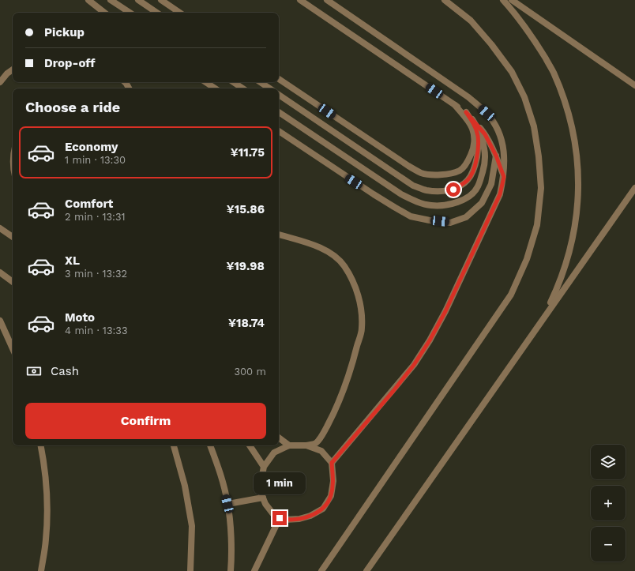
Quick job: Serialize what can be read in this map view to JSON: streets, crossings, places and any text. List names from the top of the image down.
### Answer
{
  "page": {
    "banner": ["Pickup", "Drop-off"],
    "heading": "Choose a ride",
    "list": [
      {
        "name": "Economy",
        "note": "1 min · 13:30",
        "value": "¥11.75"
      },
      {
        "name": "Comfort",
        "note": "2 min · 13:31",
        "value": "¥15.86"
      },
      {
        "name": "XL",
        "note": "3 min · 13:32",
        "value": "¥19.98"
      },
      {
        "name": "Moto",
        "note": "4 min · 13:33",
        "value": "¥18.74"
      }
    ],
    "pay": ["Cash", "300 m"],
    "buttons": "Confirm",
    "map_buttons": ["+", "−"],
    "bubble": "1 min"
  }
}
